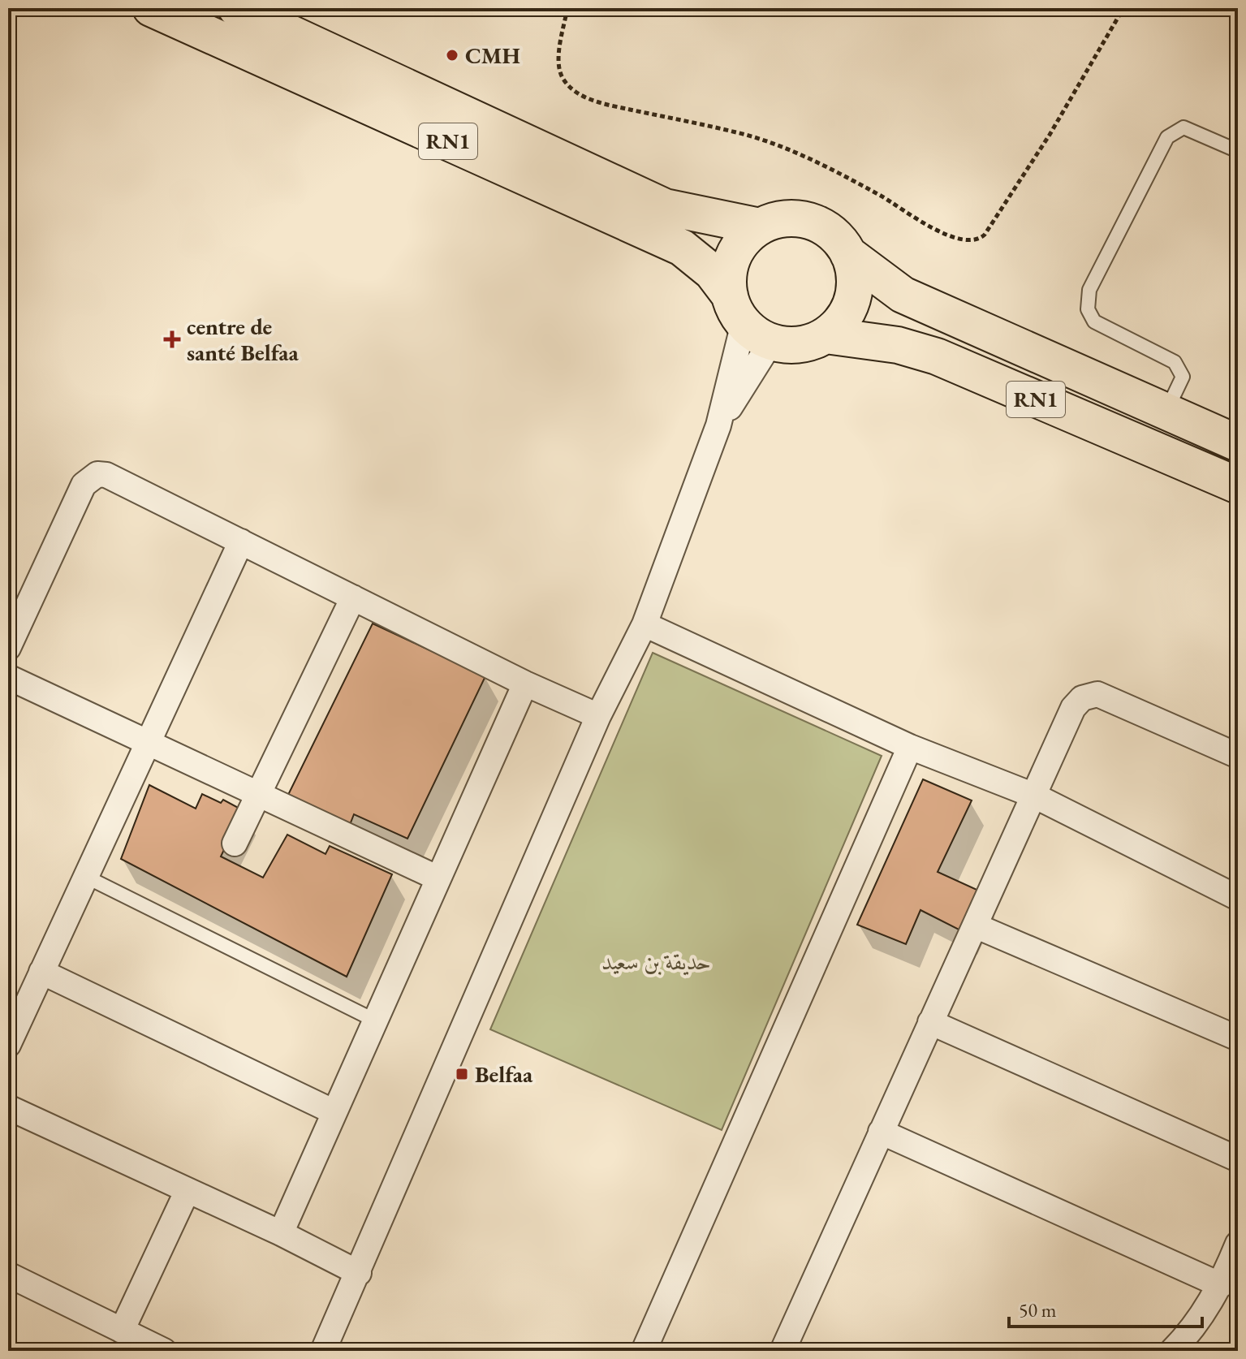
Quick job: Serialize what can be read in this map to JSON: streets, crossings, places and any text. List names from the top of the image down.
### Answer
{
  "streets": {
    "highway": ["RN1"]
  },
  "parks": ["حديقة بن سعيد"],
  "places": {
    "other": ["CMH"],
    "health": ["centre de santé Belfaa"],
    "transit": ["Belfaa"]
  },
  "scale_bar": "50 m"
}
